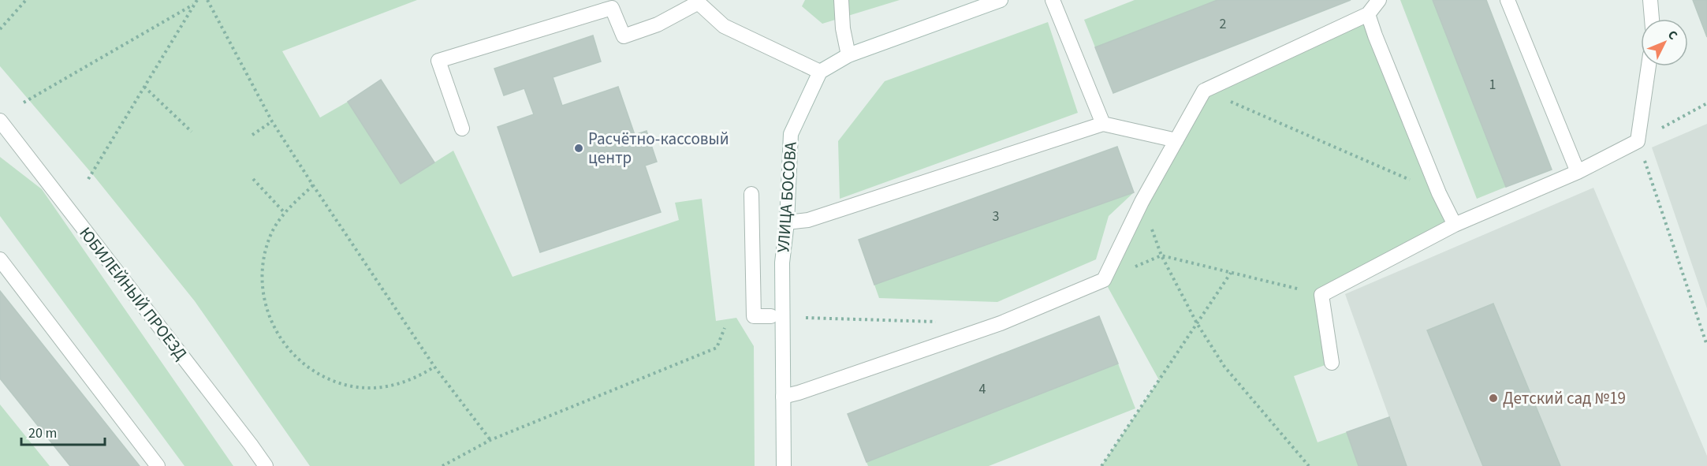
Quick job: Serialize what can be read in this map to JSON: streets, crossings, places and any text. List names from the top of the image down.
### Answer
{
  "streets": {
    "street": ["УЛИЦА БОСОВА", "ЮБИЛЕЙНЫЙ ПРОЕЗД"]
  },
  "places": ["Расчётно-кассовый центр", "Детский сад №19"],
  "house_numbers": [
    "2",
    "1",
    "3",
    "4"
  ],
  "scale_bar": "20 m",
  "north": "top right"
}
